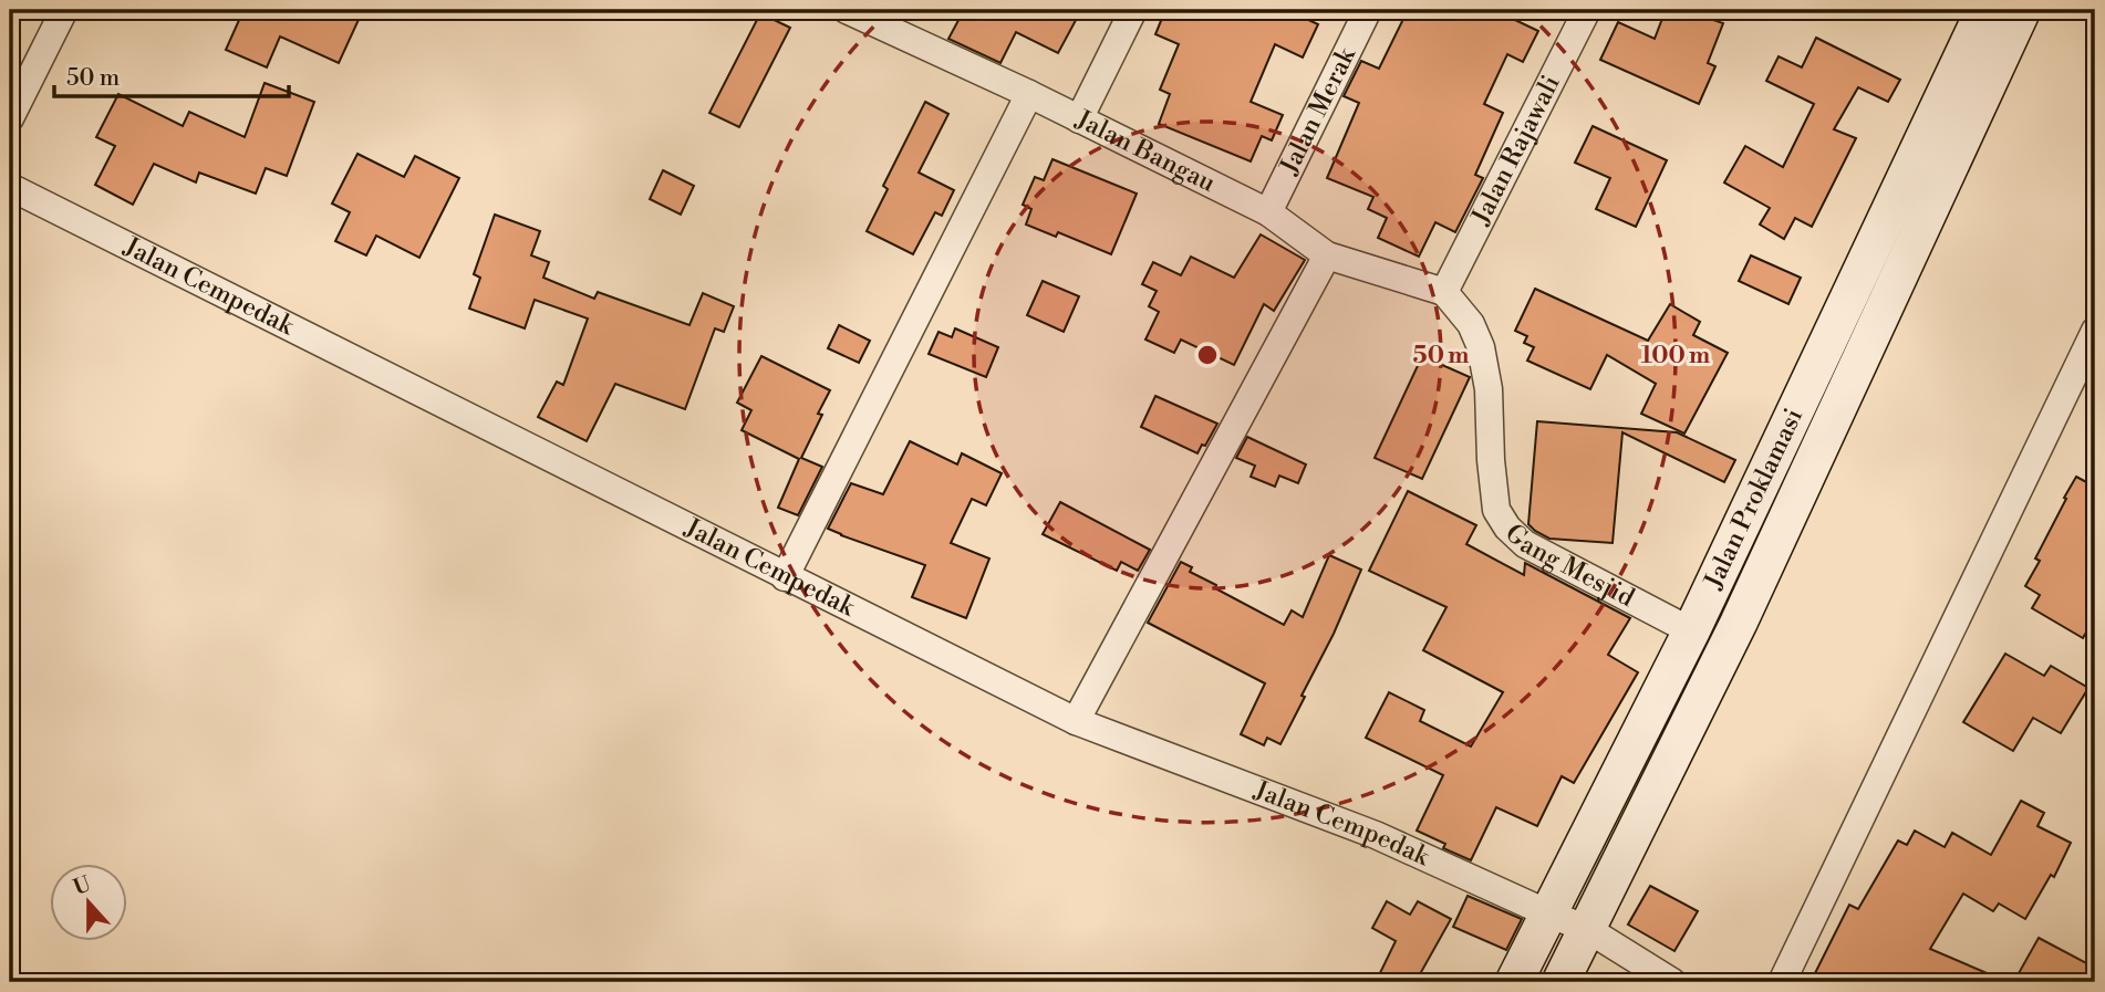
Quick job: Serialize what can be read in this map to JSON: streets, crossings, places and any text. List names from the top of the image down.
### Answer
{
  "streets": {
    "street": [
      "Jalan Merak",
      "Jalan Rajawali",
      "Jalan Bangau",
      "Jalan Cempedak",
      "Jalan Proklamasi",
      "Gang Mesjid"
    ]
  },
  "crossings": [
    ["Jalan Merak", "Jalan Bangau"],
    ["Jalan Rajawali", "Jalan Bangau"],
    ["Jalan Rajawali", "Gang Mesjid"],
    ["Jalan Bangau", "Gang Mesjid"],
    ["Jalan Cempedak", "Jalan Proklamasi"],
    ["Jalan Proklamasi", "Gang Mesjid"]
  ],
  "scale_bar": "50 m",
  "north": "top",
  "rings": ["50 m", "100 m"]
}
